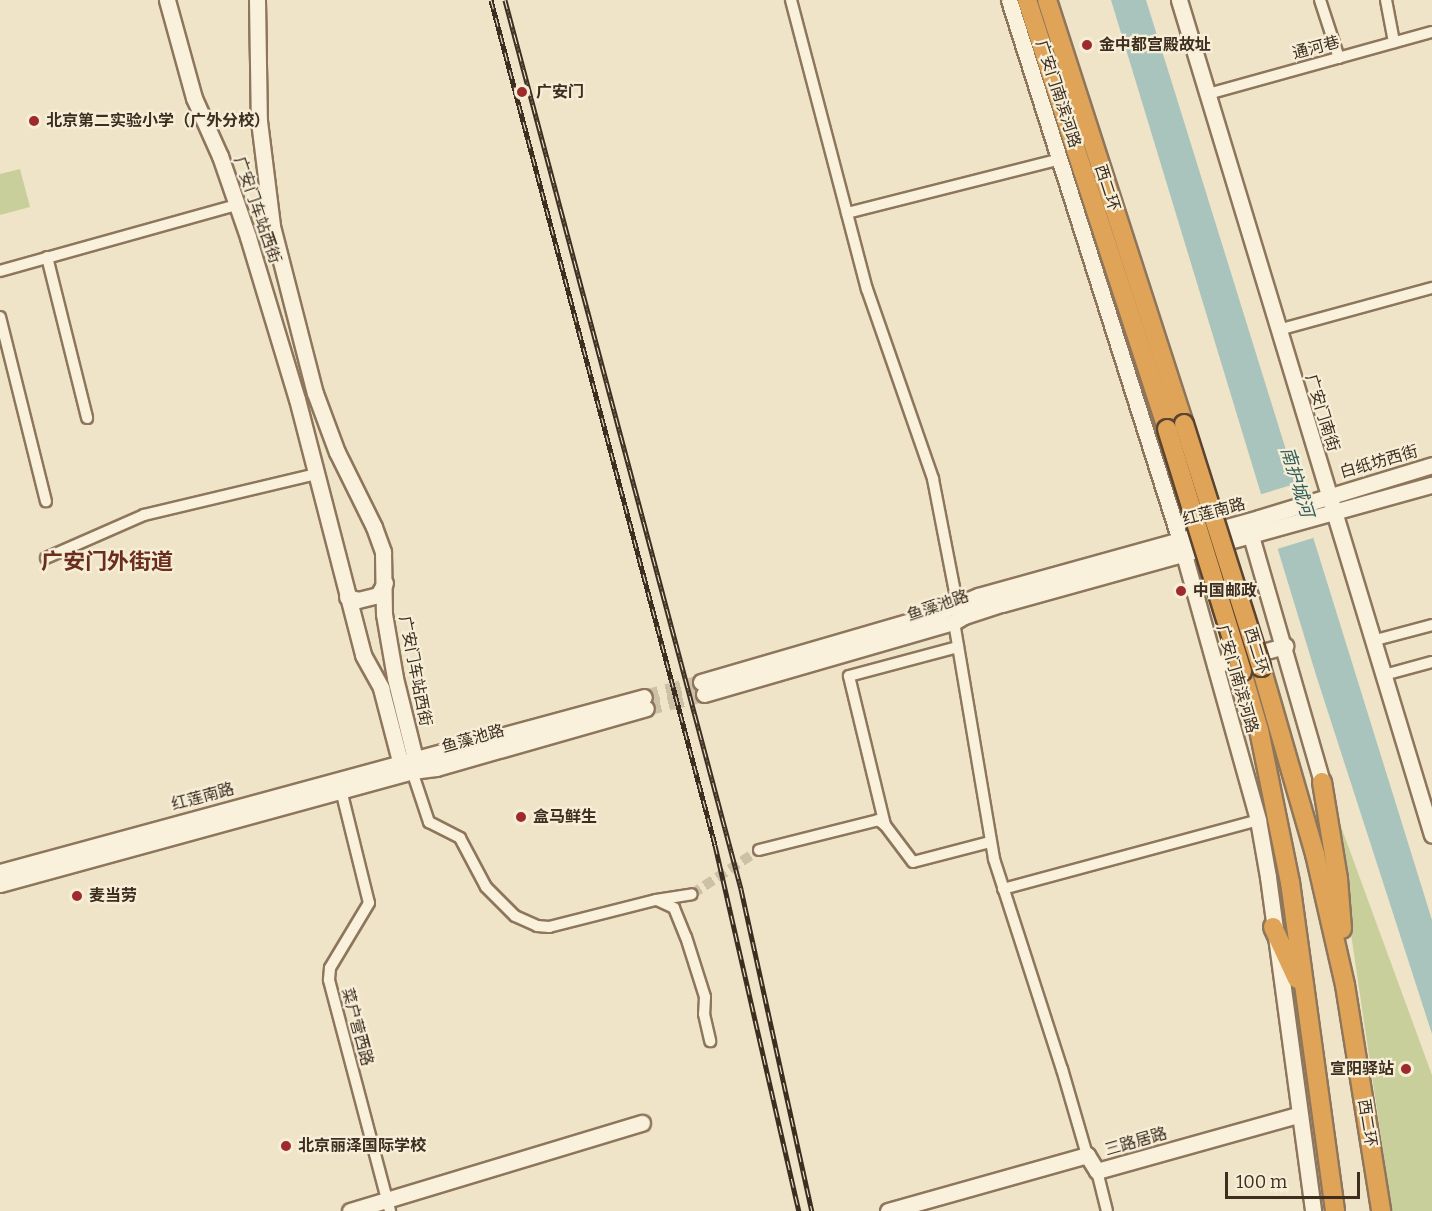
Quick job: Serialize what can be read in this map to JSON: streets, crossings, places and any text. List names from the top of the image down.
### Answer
{
  "streets": {
    "highway": ["西二环"],
    "street": [
      "通河巷",
      "广安门南滨河路",
      "广安门车站西街",
      "广安门南街",
      "白纸坊西街",
      "红莲南路",
      "鱼藻池路",
      "菜户营西路",
      "三路居路"
    ]
  },
  "crossings": [
    ["通河巷", "广安门南街"],
    ["广安门南滨河路", "红莲南路"],
    ["广安门南滨河路", "鱼藻池路"],
    ["广安门南滨河路", "三路居路"],
    ["广安门车站西街", "红莲南路"],
    ["广安门车站西街", "鱼藻池路"],
    ["广安门南街", "白纸坊西街"],
    ["白纸坊西街", "红莲南路"],
    ["红莲南路", "鱼藻池路"],
    ["红莲南路", "菜户营西路"]
  ],
  "districts": ["广安门外街道"],
  "water": ["南护城河"],
  "places": [
    "金中都宫殿故址",
    "广安门",
    "北京第二实验小学（广外分校）",
    "中国邮政",
    "盒马鲜生",
    "麦当劳",
    "宣阳驿站",
    "北京丽泽国际学校"
  ],
  "scale_bar": "100 m"
}
